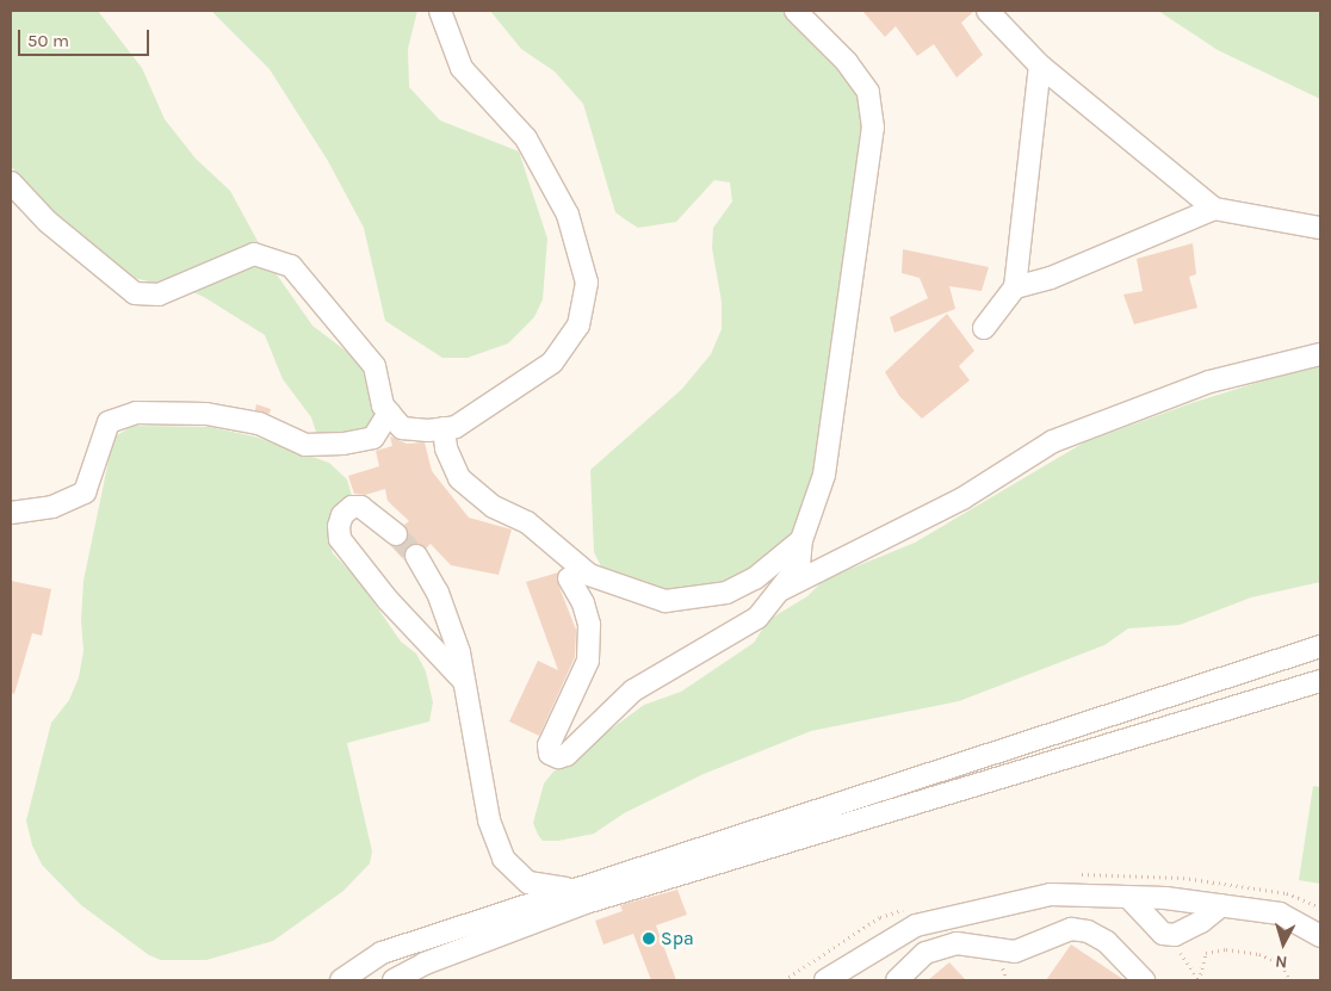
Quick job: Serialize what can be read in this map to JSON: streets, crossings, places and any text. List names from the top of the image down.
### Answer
{
  "places": ["Spa"],
  "scale_bar": "50 m",
  "north": "bottom"
}
